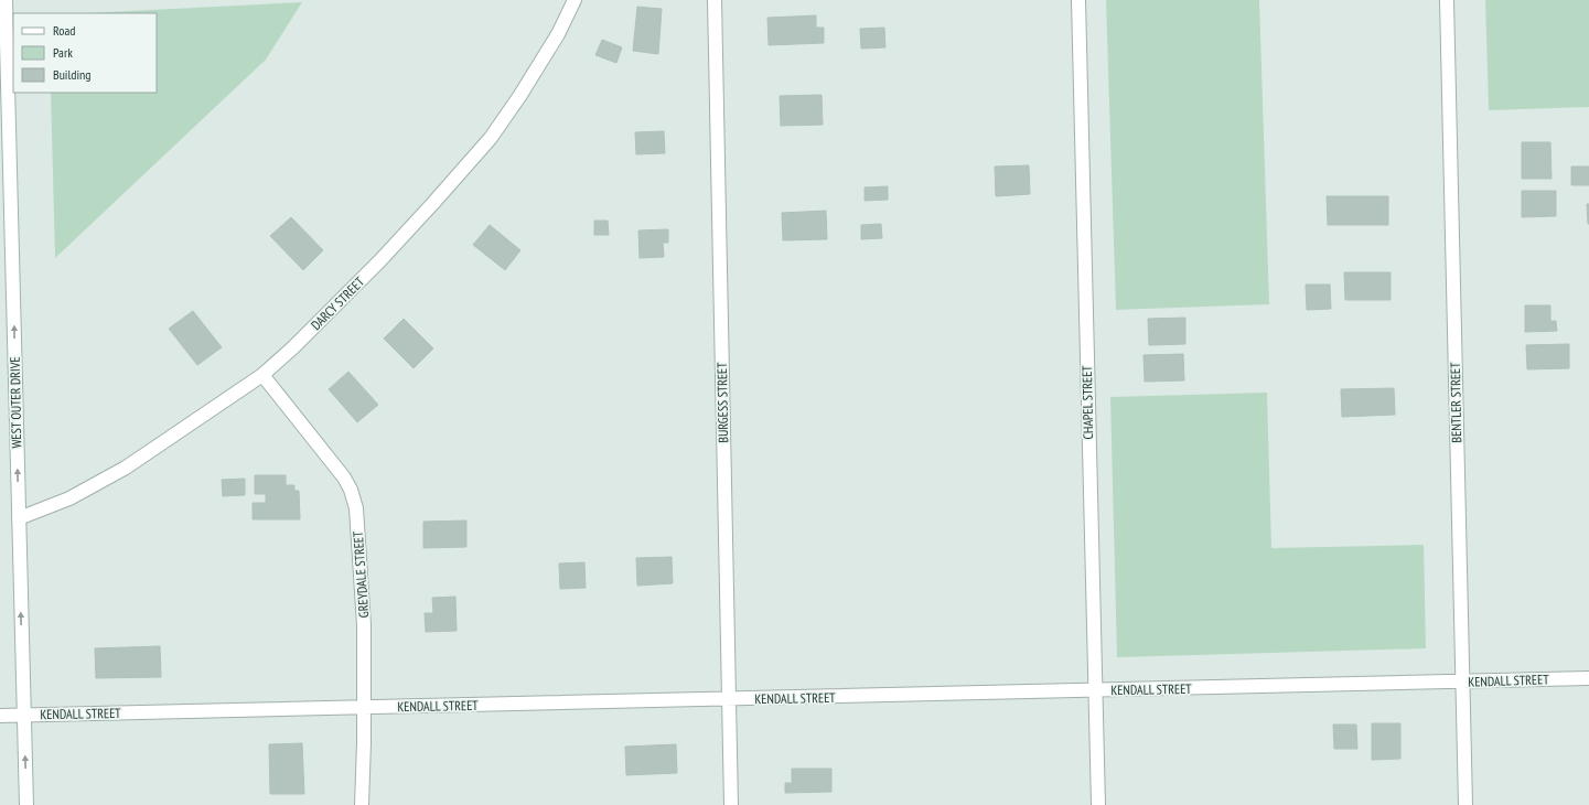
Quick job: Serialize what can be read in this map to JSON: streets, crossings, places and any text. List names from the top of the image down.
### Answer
{
  "streets": {
    "street": [
      "DARCY STREET",
      "WEST OUTER DRIVE",
      "BURGESS STREET",
      "CHAPEL STREET",
      "BENTLER STREET",
      "GREYDALE STREET",
      "KENDALL STREET"
    ]
  },
  "crossings": [
    ["DARCY STREET", "WEST OUTER DRIVE"],
    ["DARCY STREET", "GREYDALE STREET"],
    ["WEST OUTER DRIVE", "KENDALL STREET"],
    ["BURGESS STREET", "KENDALL STREET"],
    ["CHAPEL STREET", "KENDALL STREET"],
    ["BENTLER STREET", "KENDALL STREET"],
    ["GREYDALE STREET", "KENDALL STREET"]
  ],
  "one_way": ["WEST OUTER DRIVE"],
  "legend": ["Road", "Park", "Building"]
}
